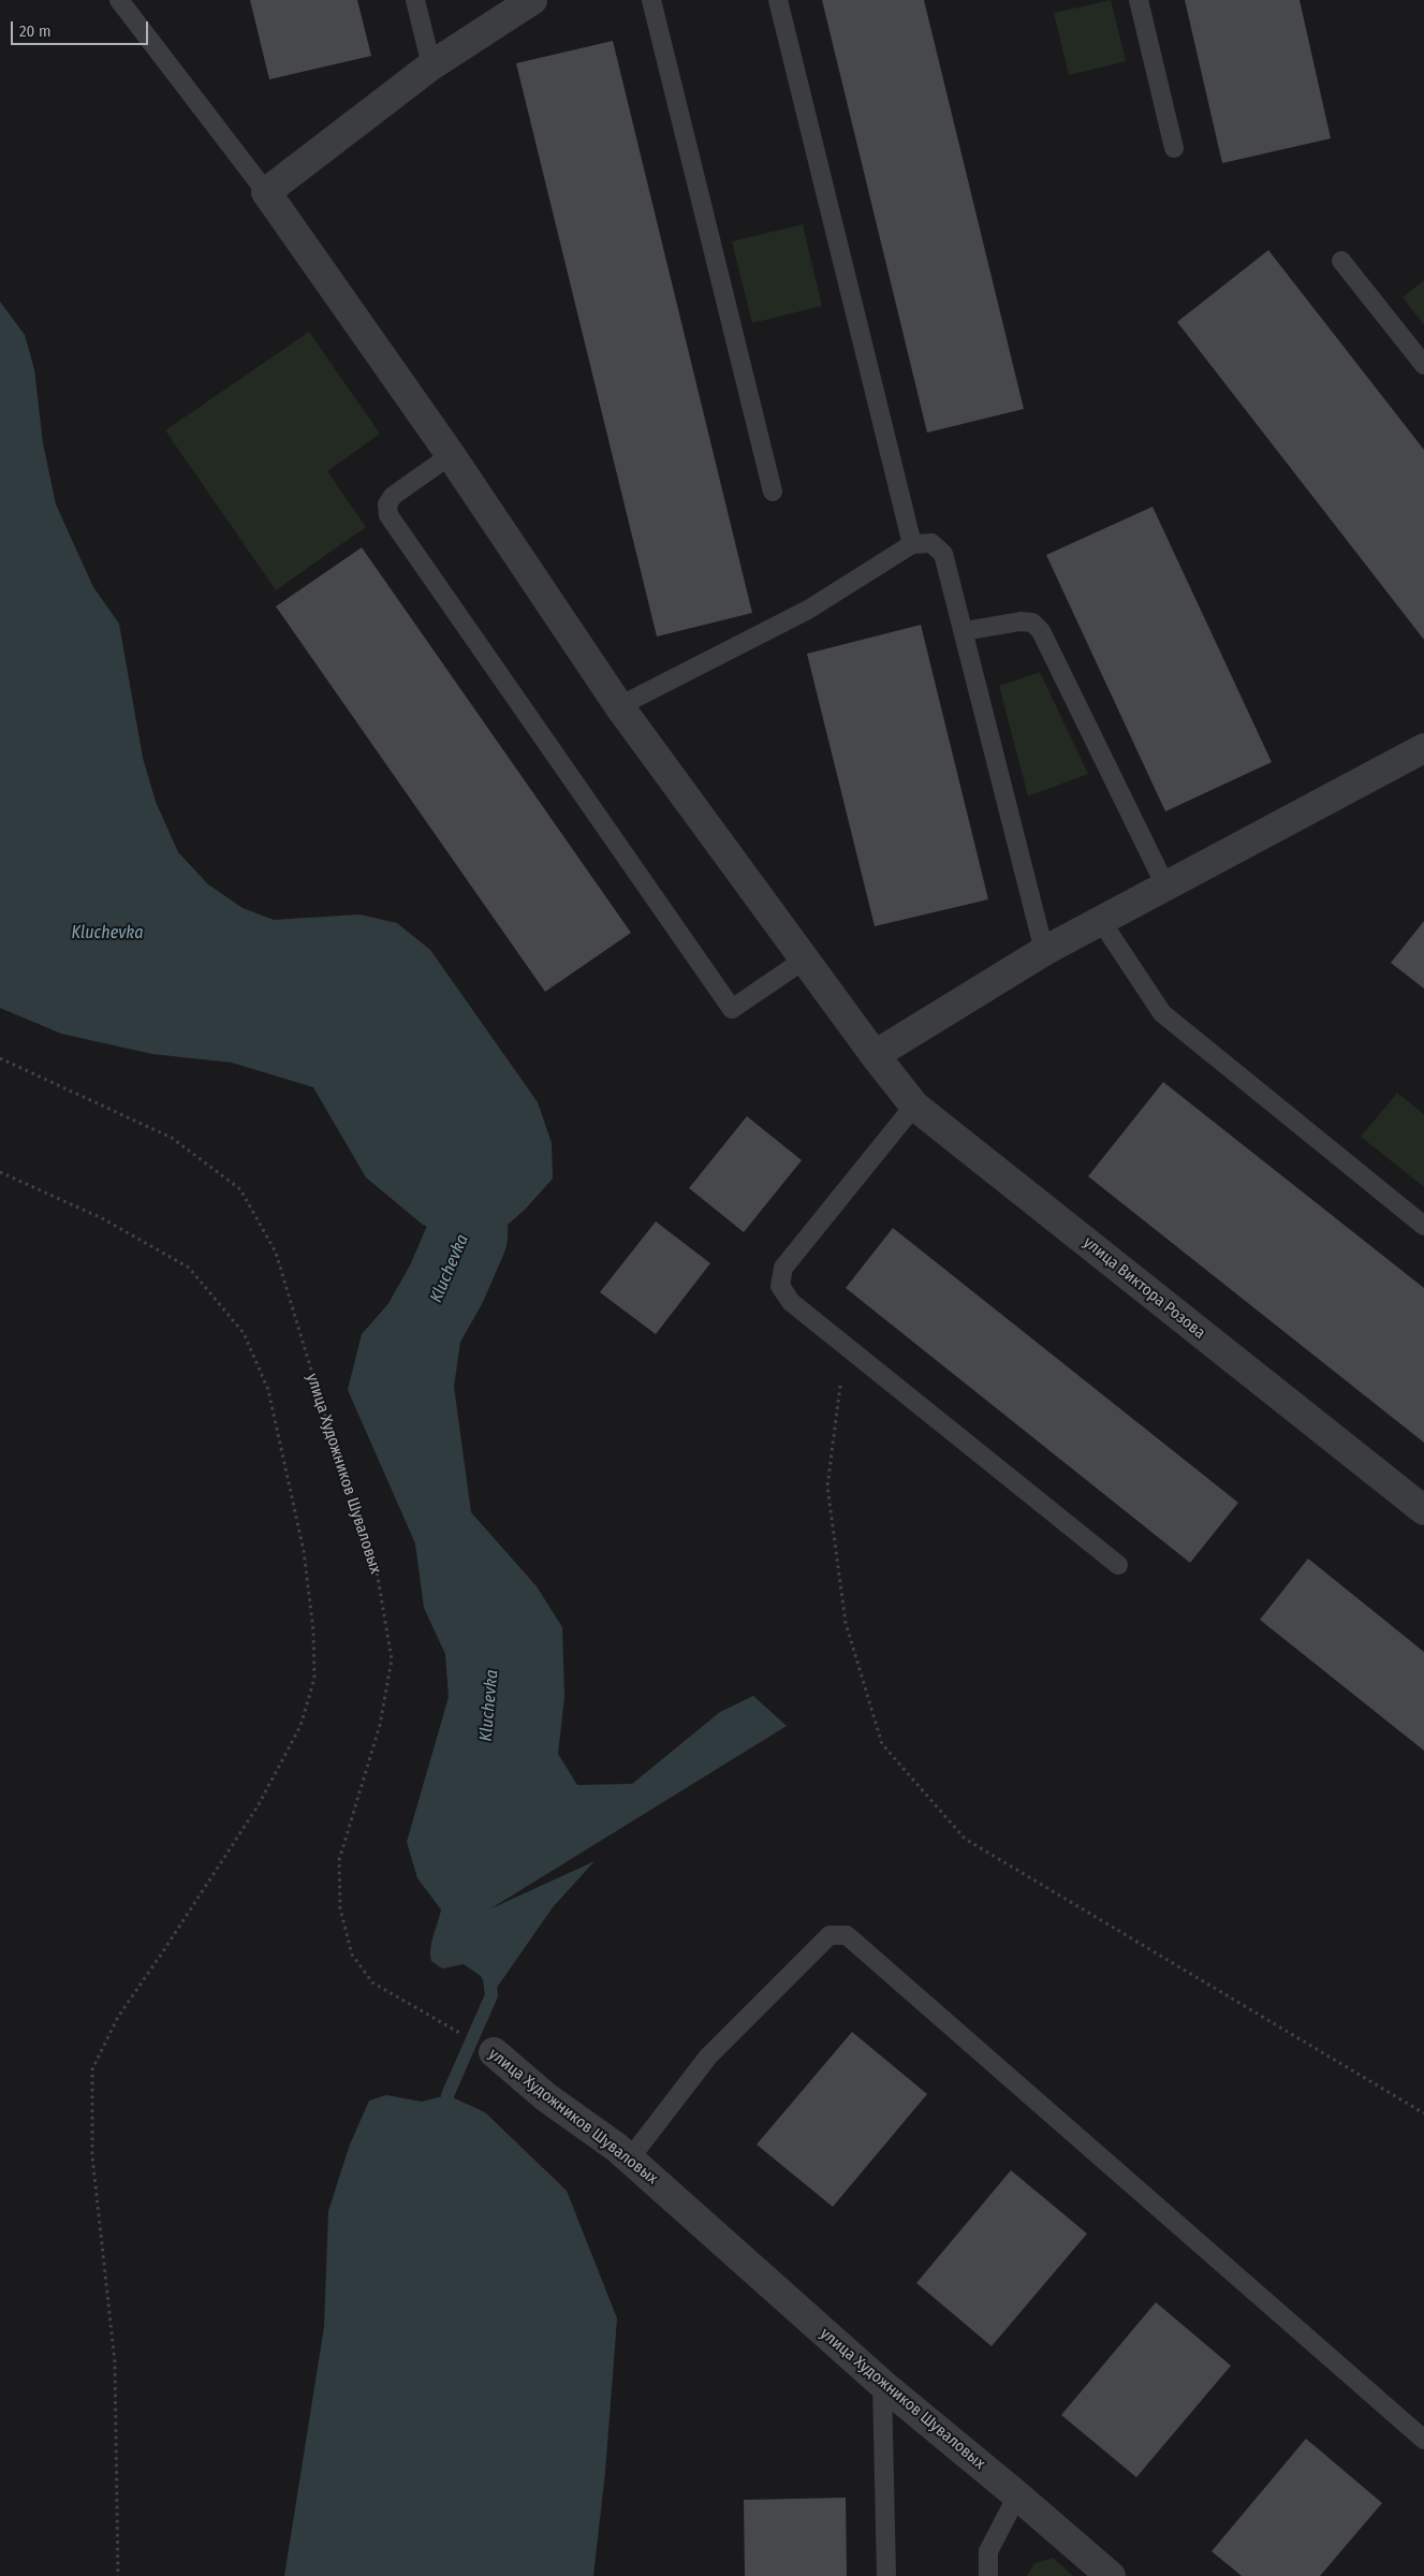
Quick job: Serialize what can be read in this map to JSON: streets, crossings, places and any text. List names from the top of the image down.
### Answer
{
  "streets": {
    "street": ["улица Виктора Розова", "улица Художников Шуваловых"]
  },
  "water": ["Kluchevka"],
  "scale_bar": "20 m"
}
